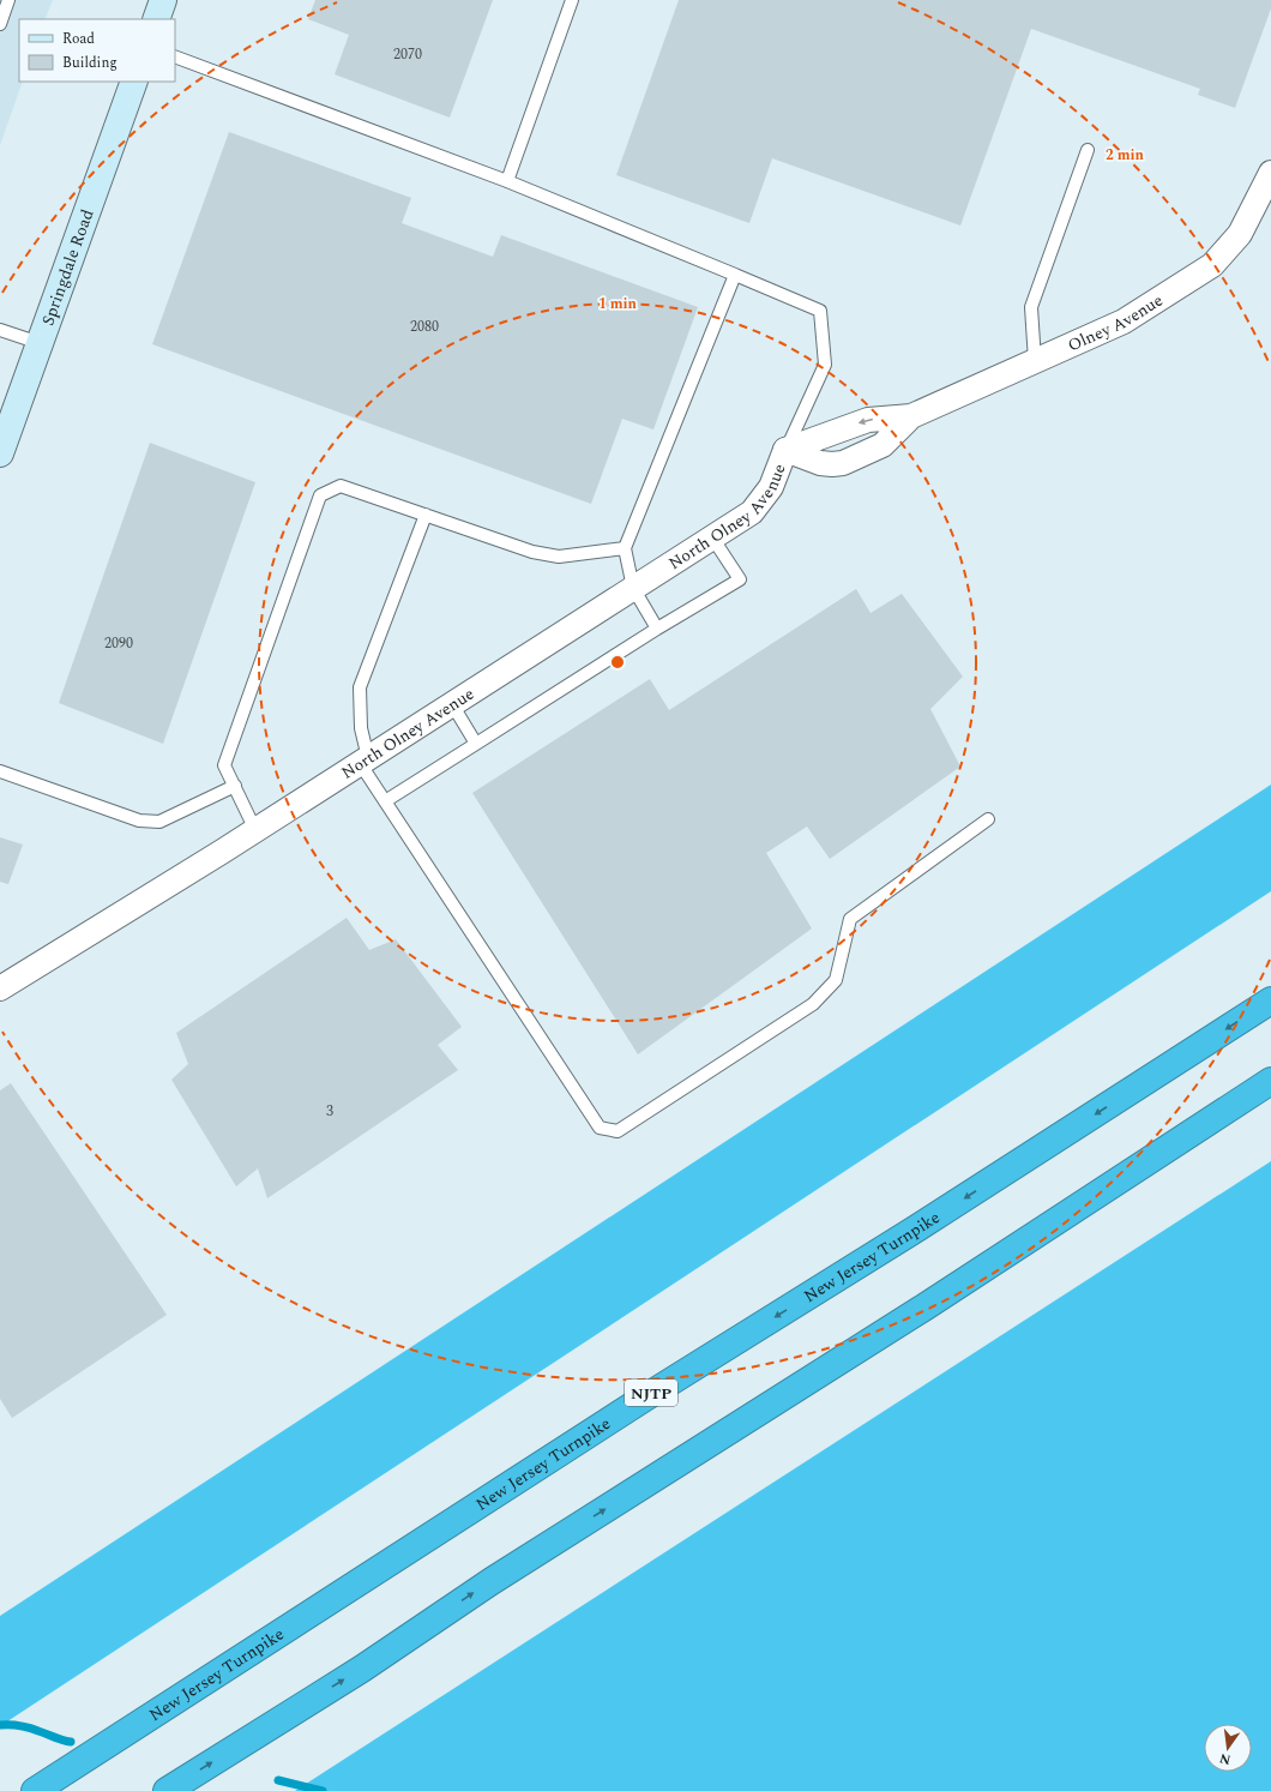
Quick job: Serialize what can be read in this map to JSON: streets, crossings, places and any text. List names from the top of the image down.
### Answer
{
  "streets": {
    "highway": ["New Jersey Turnpike", "NJTP"],
    "main road": ["Springdale Road"],
    "street": ["Olney Avenue", "North Olney Avenue"]
  },
  "crossings": [
    ["Olney Avenue", "North Olney Avenue"]
  ],
  "house_numbers": [
    "2070",
    "2080",
    "2090",
    "3"
  ],
  "legend": ["Road", "Building"],
  "north": "bottom",
  "rings": ["2 min", "1 min"]
}
